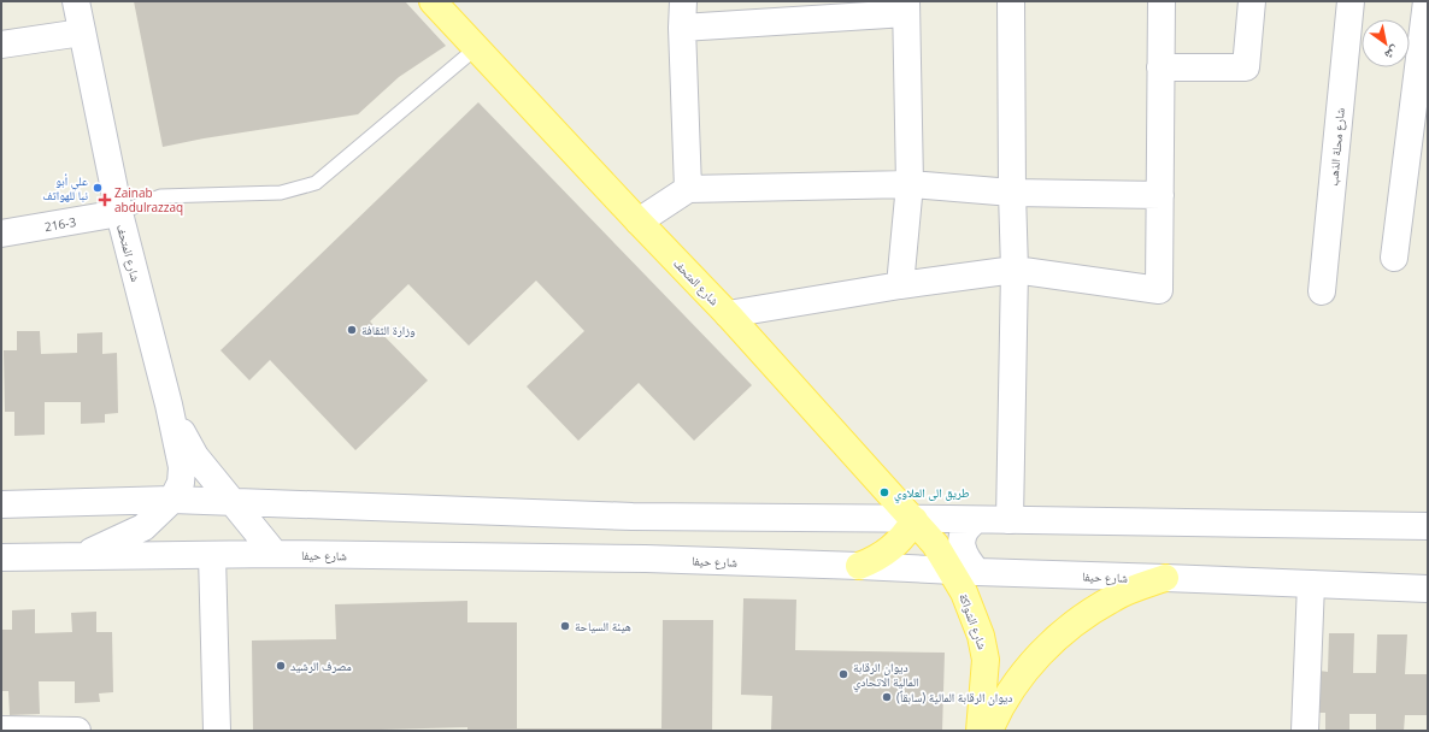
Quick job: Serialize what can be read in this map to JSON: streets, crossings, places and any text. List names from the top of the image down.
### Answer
{
  "streets": {
    "main road": ["شارع المتحف", "شارع الشواكة"],
    "street": ["شارع محلة الذهب", "216-3", "شارع حيفا"]
  },
  "crossings": [
    ["216-3", "شارع المتحف"],
    ["شارع المتحف", "شارع حيفا"],
    ["شارع المتحف", "شارع الشواكة"],
    ["شارع حيفا", "شارع الشواكة"]
  ],
  "places": {
    "other": [
      "علي أبو نبا للهواتف",
      "وزارة الثقافة",
      "طريق الى العلاوي",
      "هيئة السياحة",
      "مصرف الرشيد",
      "ديوان الرقابة المالية الاتحادي",
      "ديوان الرقابة المالية (سابقاً)"
    ],
    "health": ["Zainab abdulrazzaq"]
  },
  "north": "bottom right"
}
